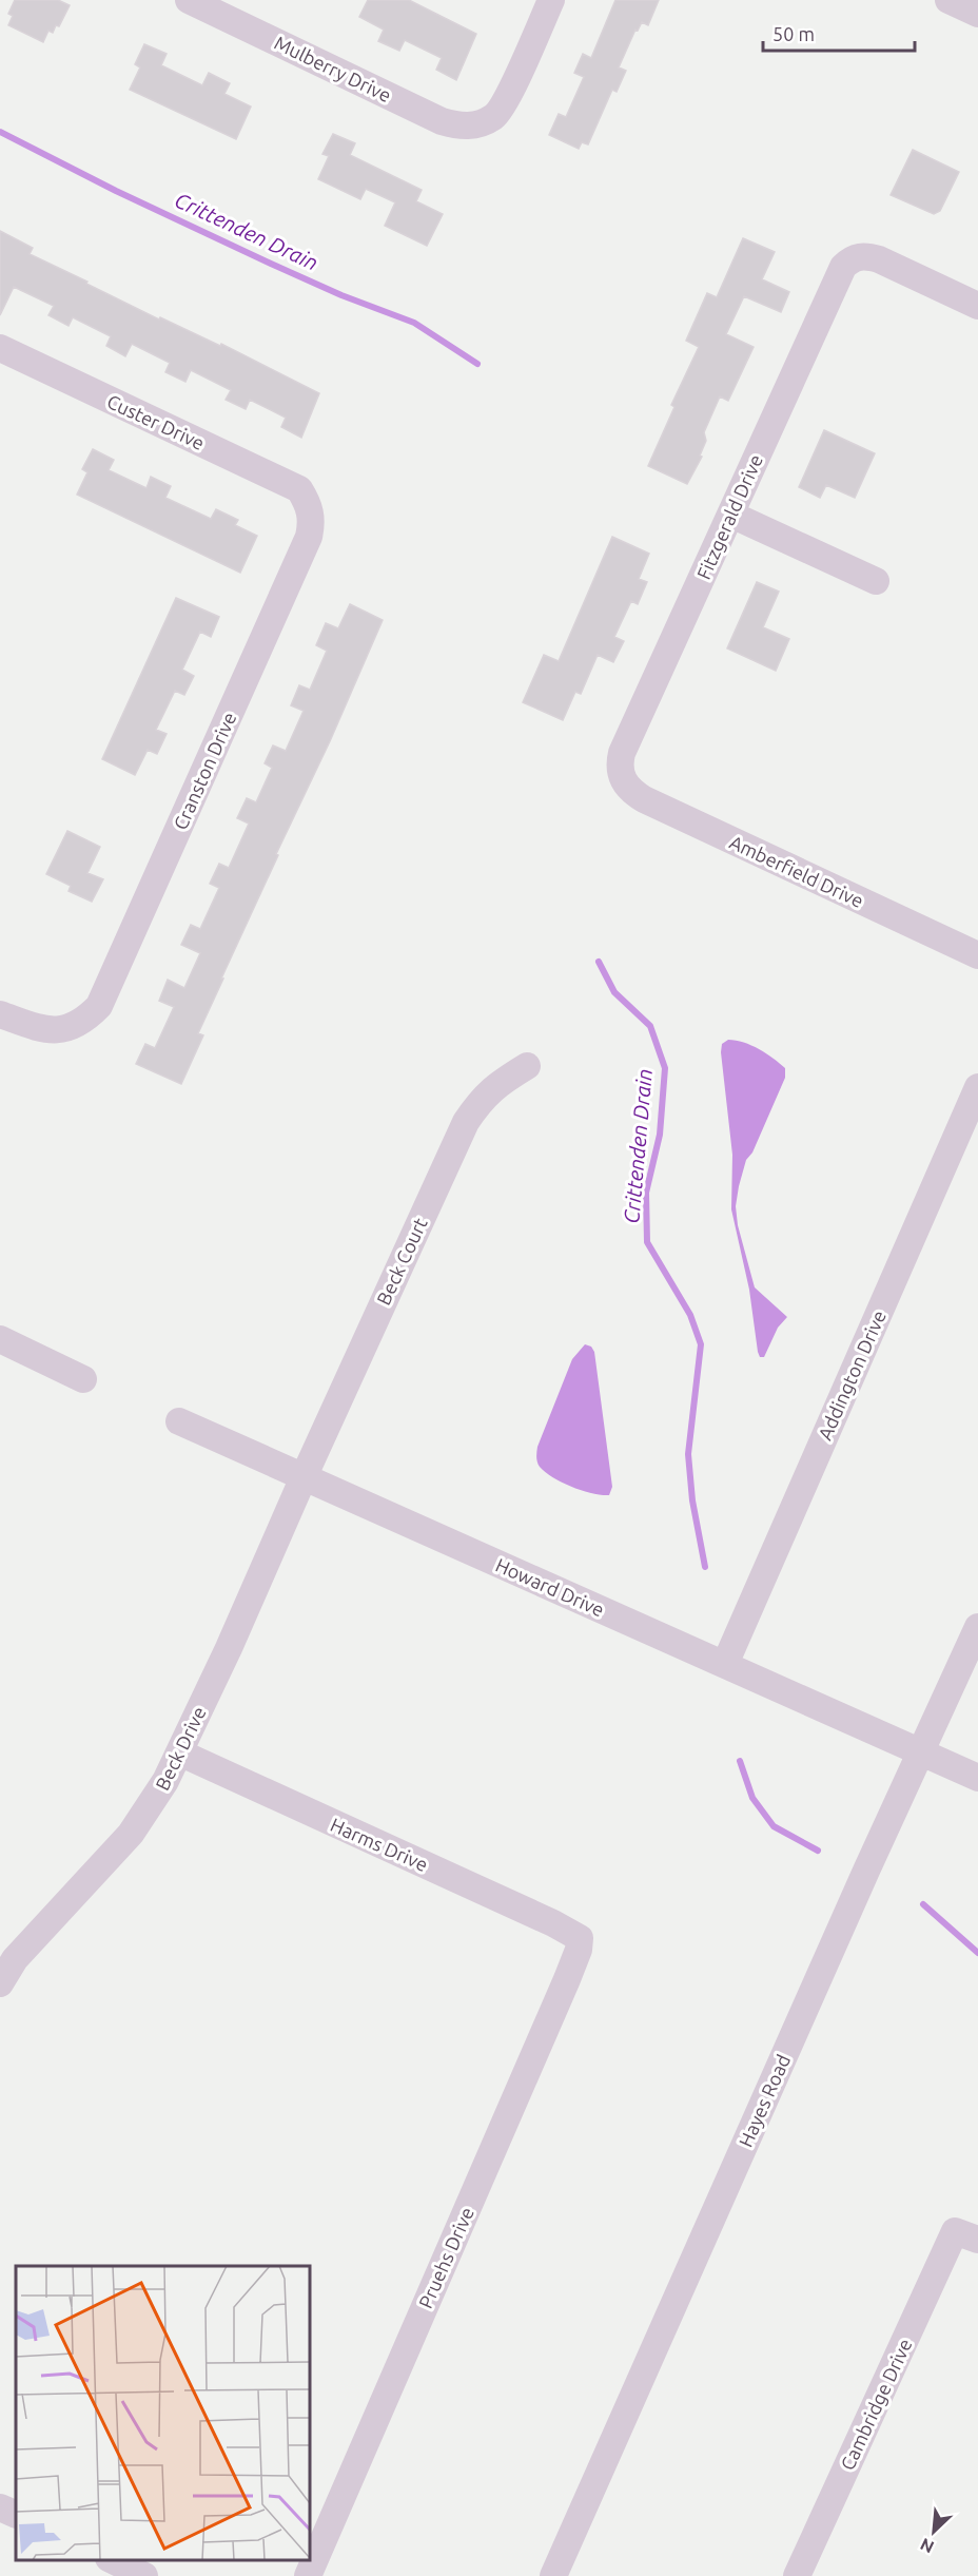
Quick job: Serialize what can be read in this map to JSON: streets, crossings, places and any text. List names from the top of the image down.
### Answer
{
  "streets": {
    "street": [
      "Mulberry Drive",
      "Custer Drive",
      "Fitzgerald Drive",
      "Cranston Drive",
      "Amberfield Drive",
      "Beck Court",
      "Addington Drive",
      "Howard Drive",
      "Beck Drive",
      "Harms Drive",
      "Hayes Road",
      "Pruehs Drive",
      "Cambridge Drive"
    ]
  },
  "crossings": [
    ["Custer Drive", "Cranston Drive"],
    ["Fitzgerald Drive", "Amberfield Drive"],
    ["Beck Court", "Howard Drive"],
    ["Beck Court", "Beck Drive"],
    ["Addington Drive", "Howard Drive"],
    ["Howard Drive", "Beck Drive"],
    ["Howard Drive", "Hayes Road"],
    ["Beck Drive", "Harms Drive"],
    ["Harms Drive", "Pruehs Drive"]
  ],
  "water": ["Crittenden Drain"],
  "scale_bar": "50 m",
  "north": "bottom left"
}
